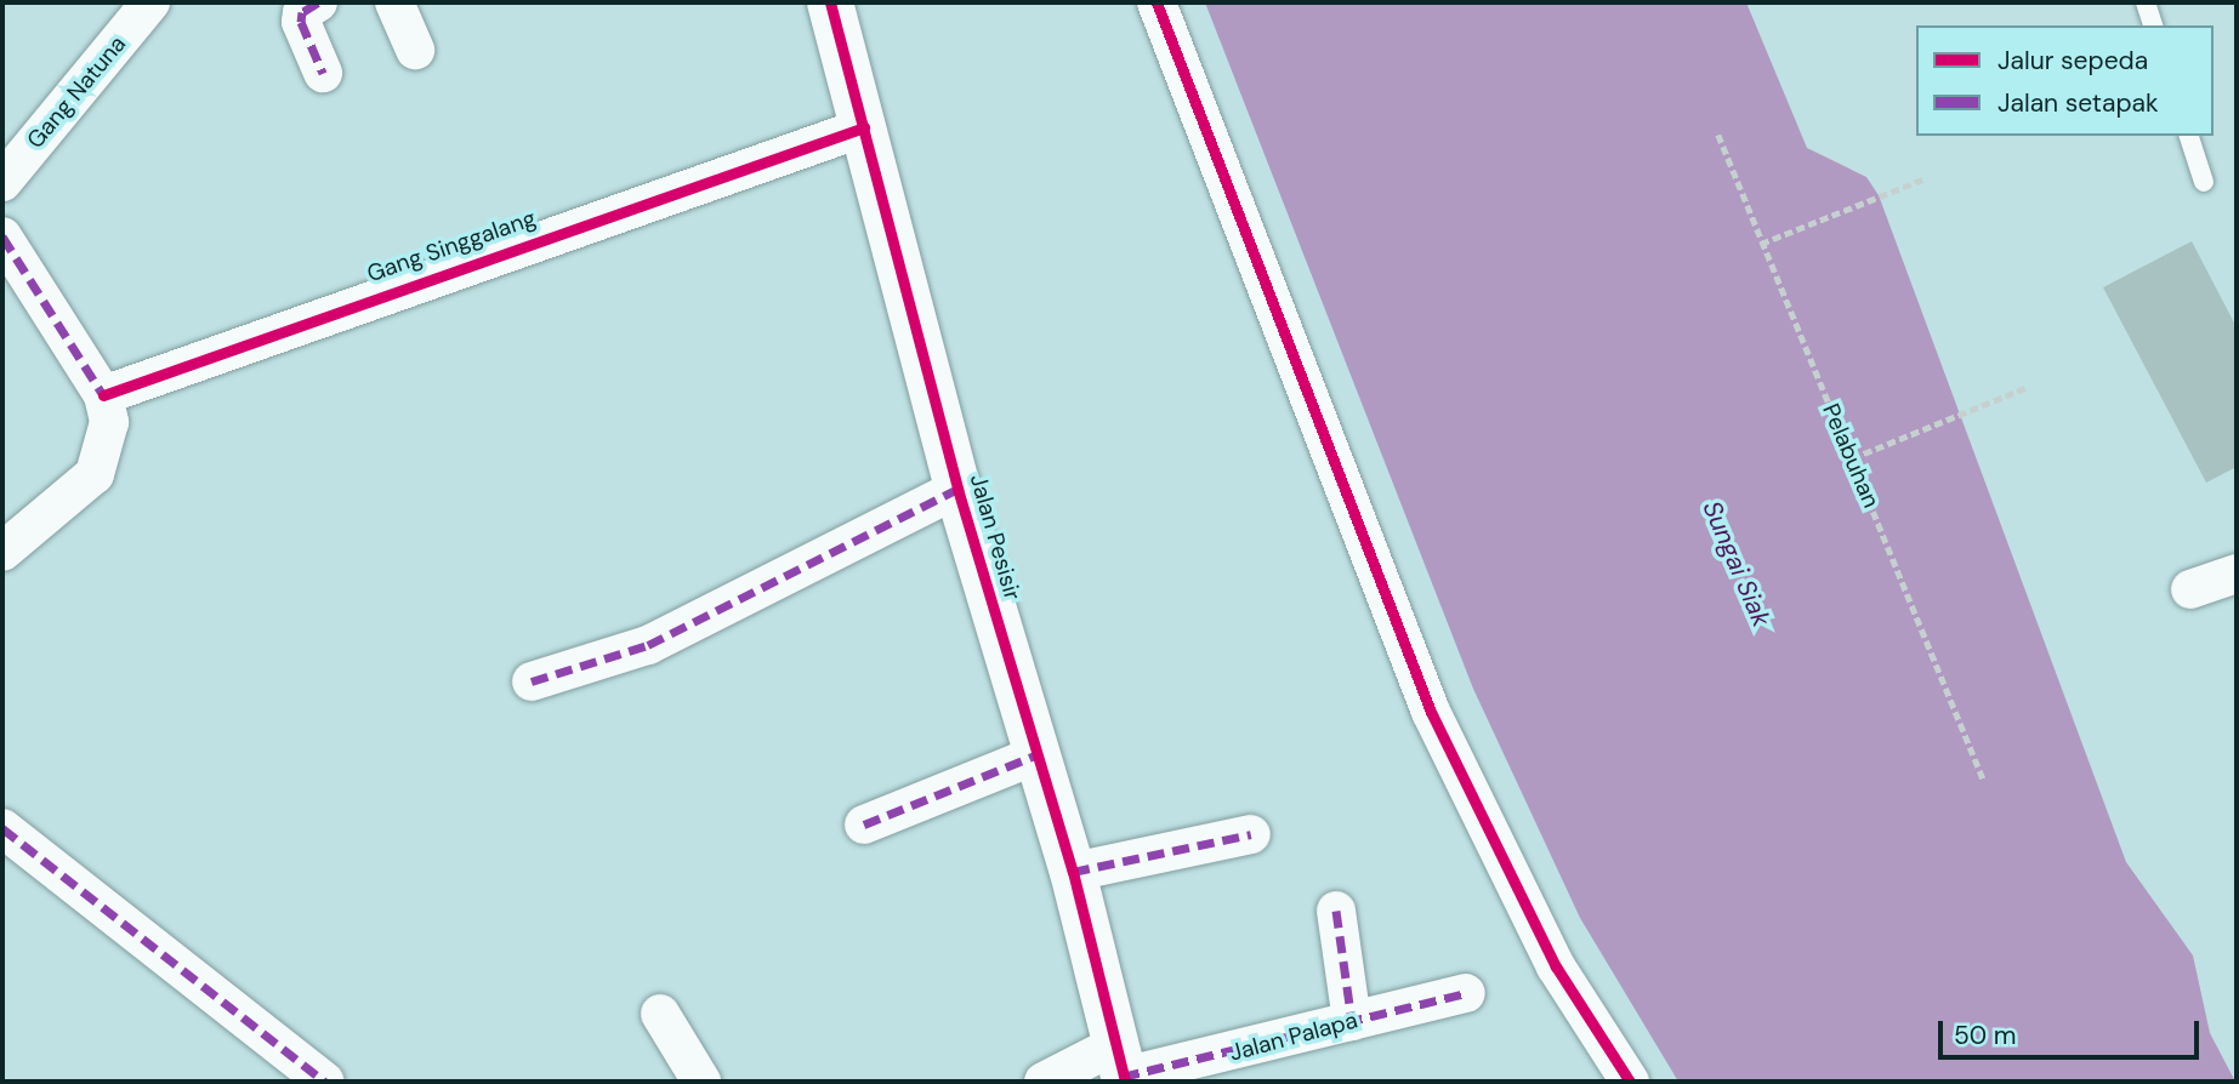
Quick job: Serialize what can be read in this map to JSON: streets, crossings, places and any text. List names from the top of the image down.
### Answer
{
  "streets": {
    "street": [
      "Gang Natuna",
      "Gang Singgalang",
      "Jalan Pesisir",
      "Jalan Palapa"
    ],
    "path": ["Pelabuhan"]
  },
  "crossings": [
    ["Gang Singgalang", "Jalan Pesisir"],
    ["Jalan Pesisir", "Jalan Palapa"]
  ],
  "water": ["Sungai Siak"],
  "legend": ["Jalur sepeda", "Jalan setapak"],
  "scale_bar": "50 m"
}
